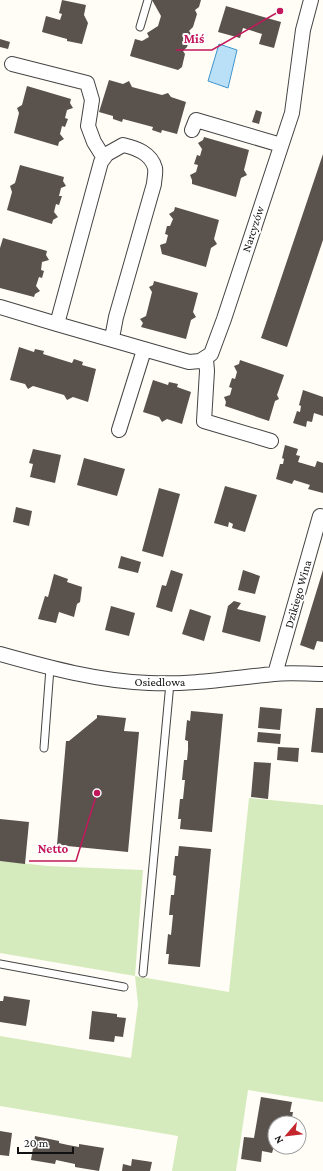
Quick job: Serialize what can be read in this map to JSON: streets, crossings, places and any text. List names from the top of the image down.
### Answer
{
  "streets": {
    "street": ["Narcyzów", "Dzikiego Wina", "Osiedlowa"]
  },
  "crossings": [
    ["Dzikiego Wina", "Osiedlowa"]
  ],
  "places": ["Miś", "Netto"],
  "scale_bar": "20 m",
  "north": "bottom left"
}
